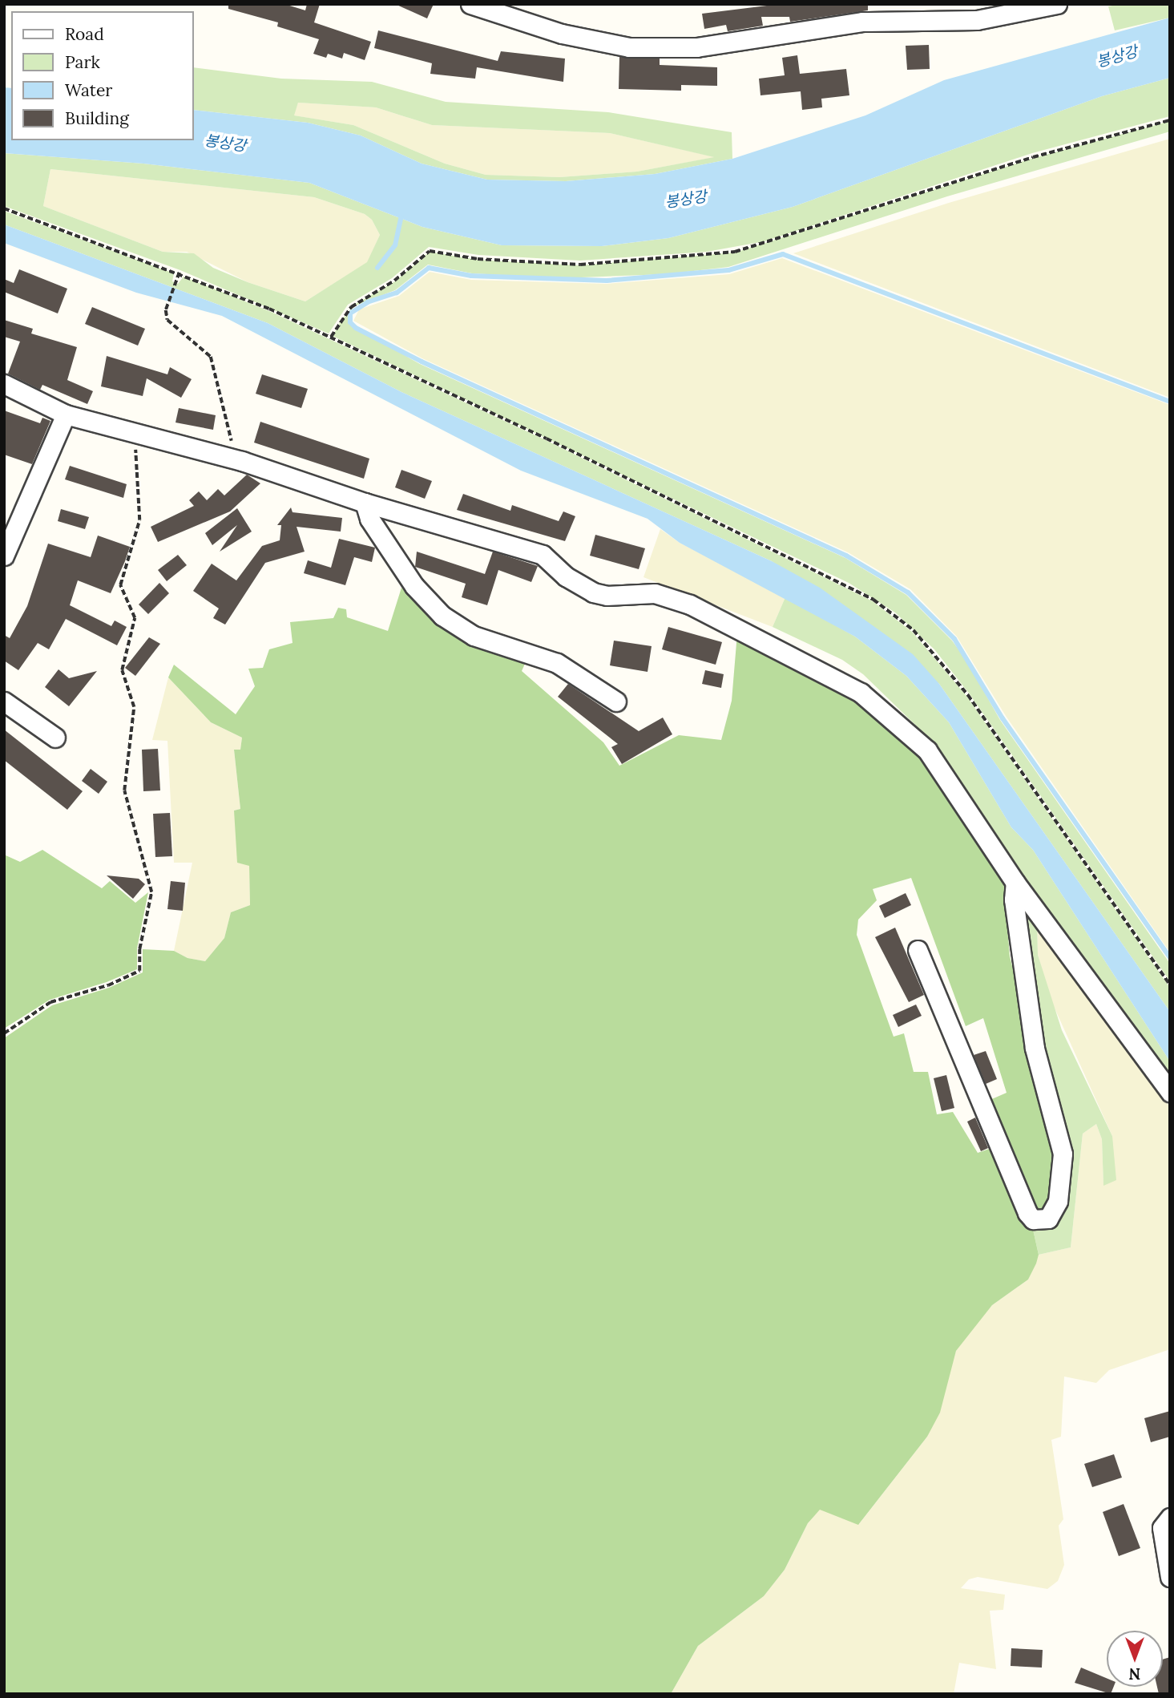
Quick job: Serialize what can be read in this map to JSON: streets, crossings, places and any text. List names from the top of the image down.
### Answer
{
  "water": ["봉상강"],
  "legend": [
    "Road",
    "Park",
    "Water",
    "Building"
  ],
  "north": "bottom"
}
